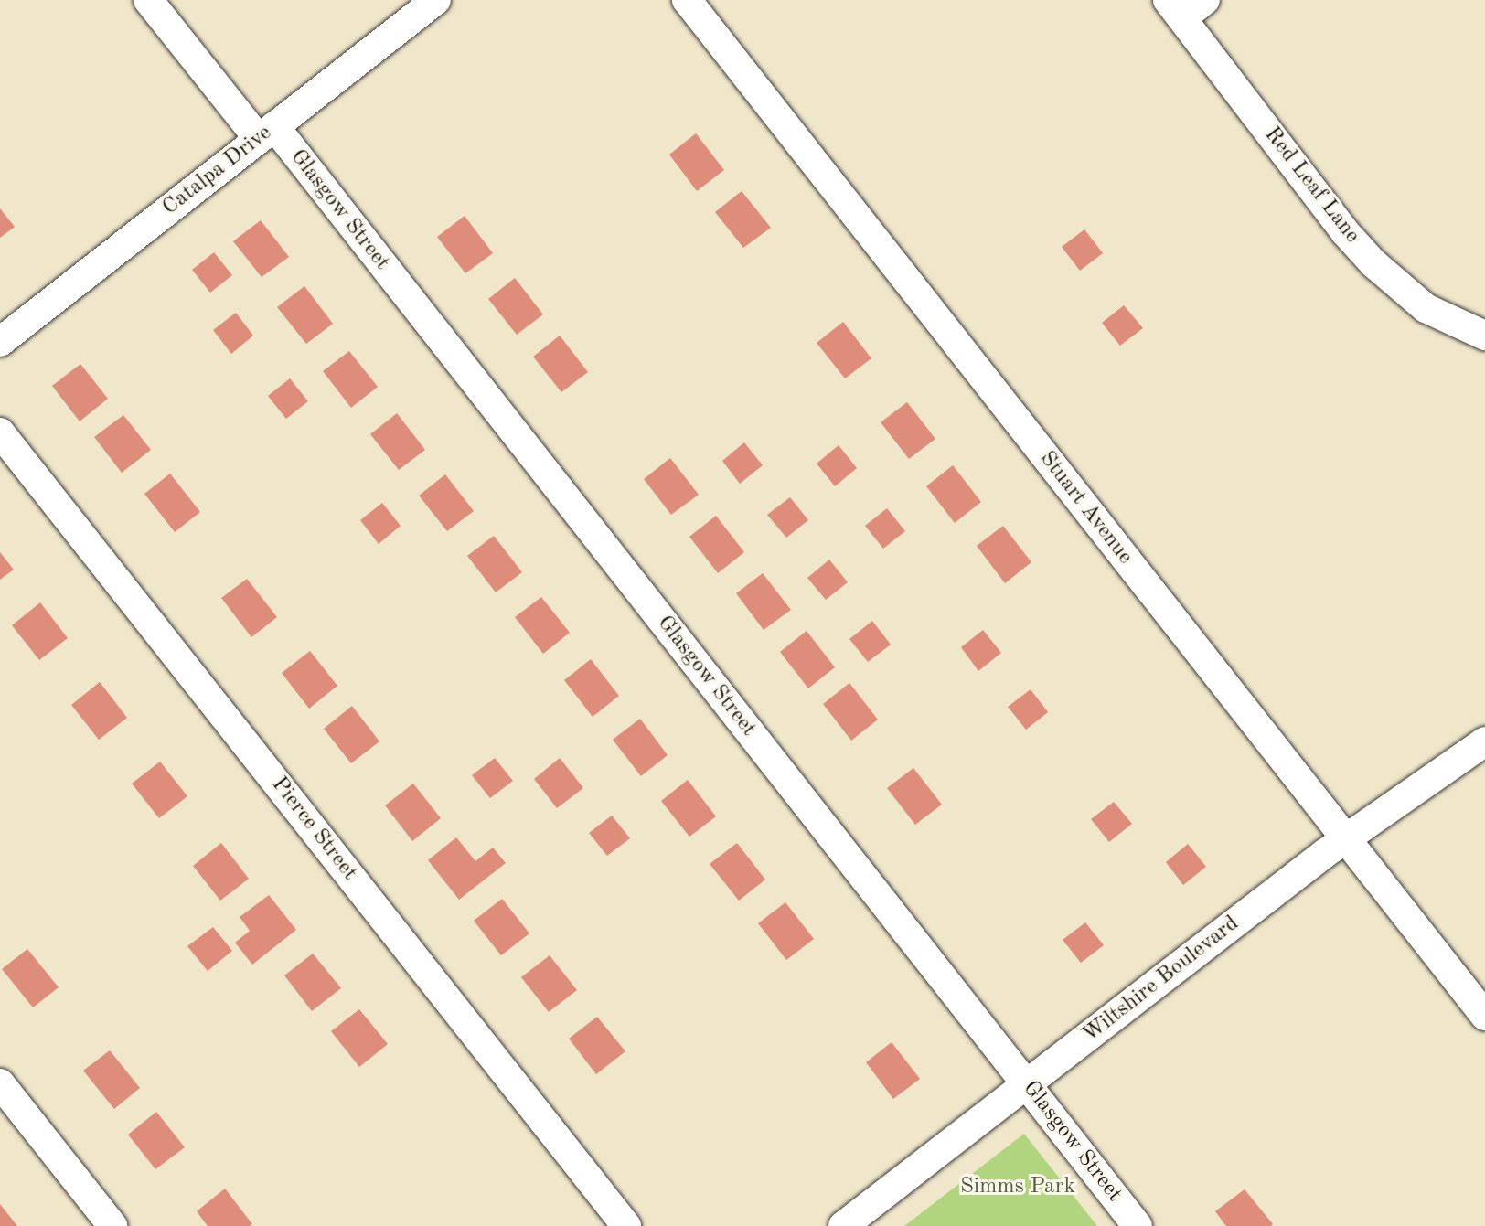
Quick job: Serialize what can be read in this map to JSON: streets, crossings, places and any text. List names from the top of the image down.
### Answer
{
  "streets": {
    "street": [
      "Catalpa Drive",
      "Red Leaf Lane",
      "Glasgow Street",
      "Stuart Avenue",
      "Pierce Street",
      "Wiltshire Boulevard"
    ]
  },
  "crossings": [
    ["Catalpa Drive", "Glasgow Street"],
    ["Glasgow Street", "Wiltshire Boulevard"],
    ["Stuart Avenue", "Wiltshire Boulevard"]
  ],
  "parks": ["Simms Park"]
}
